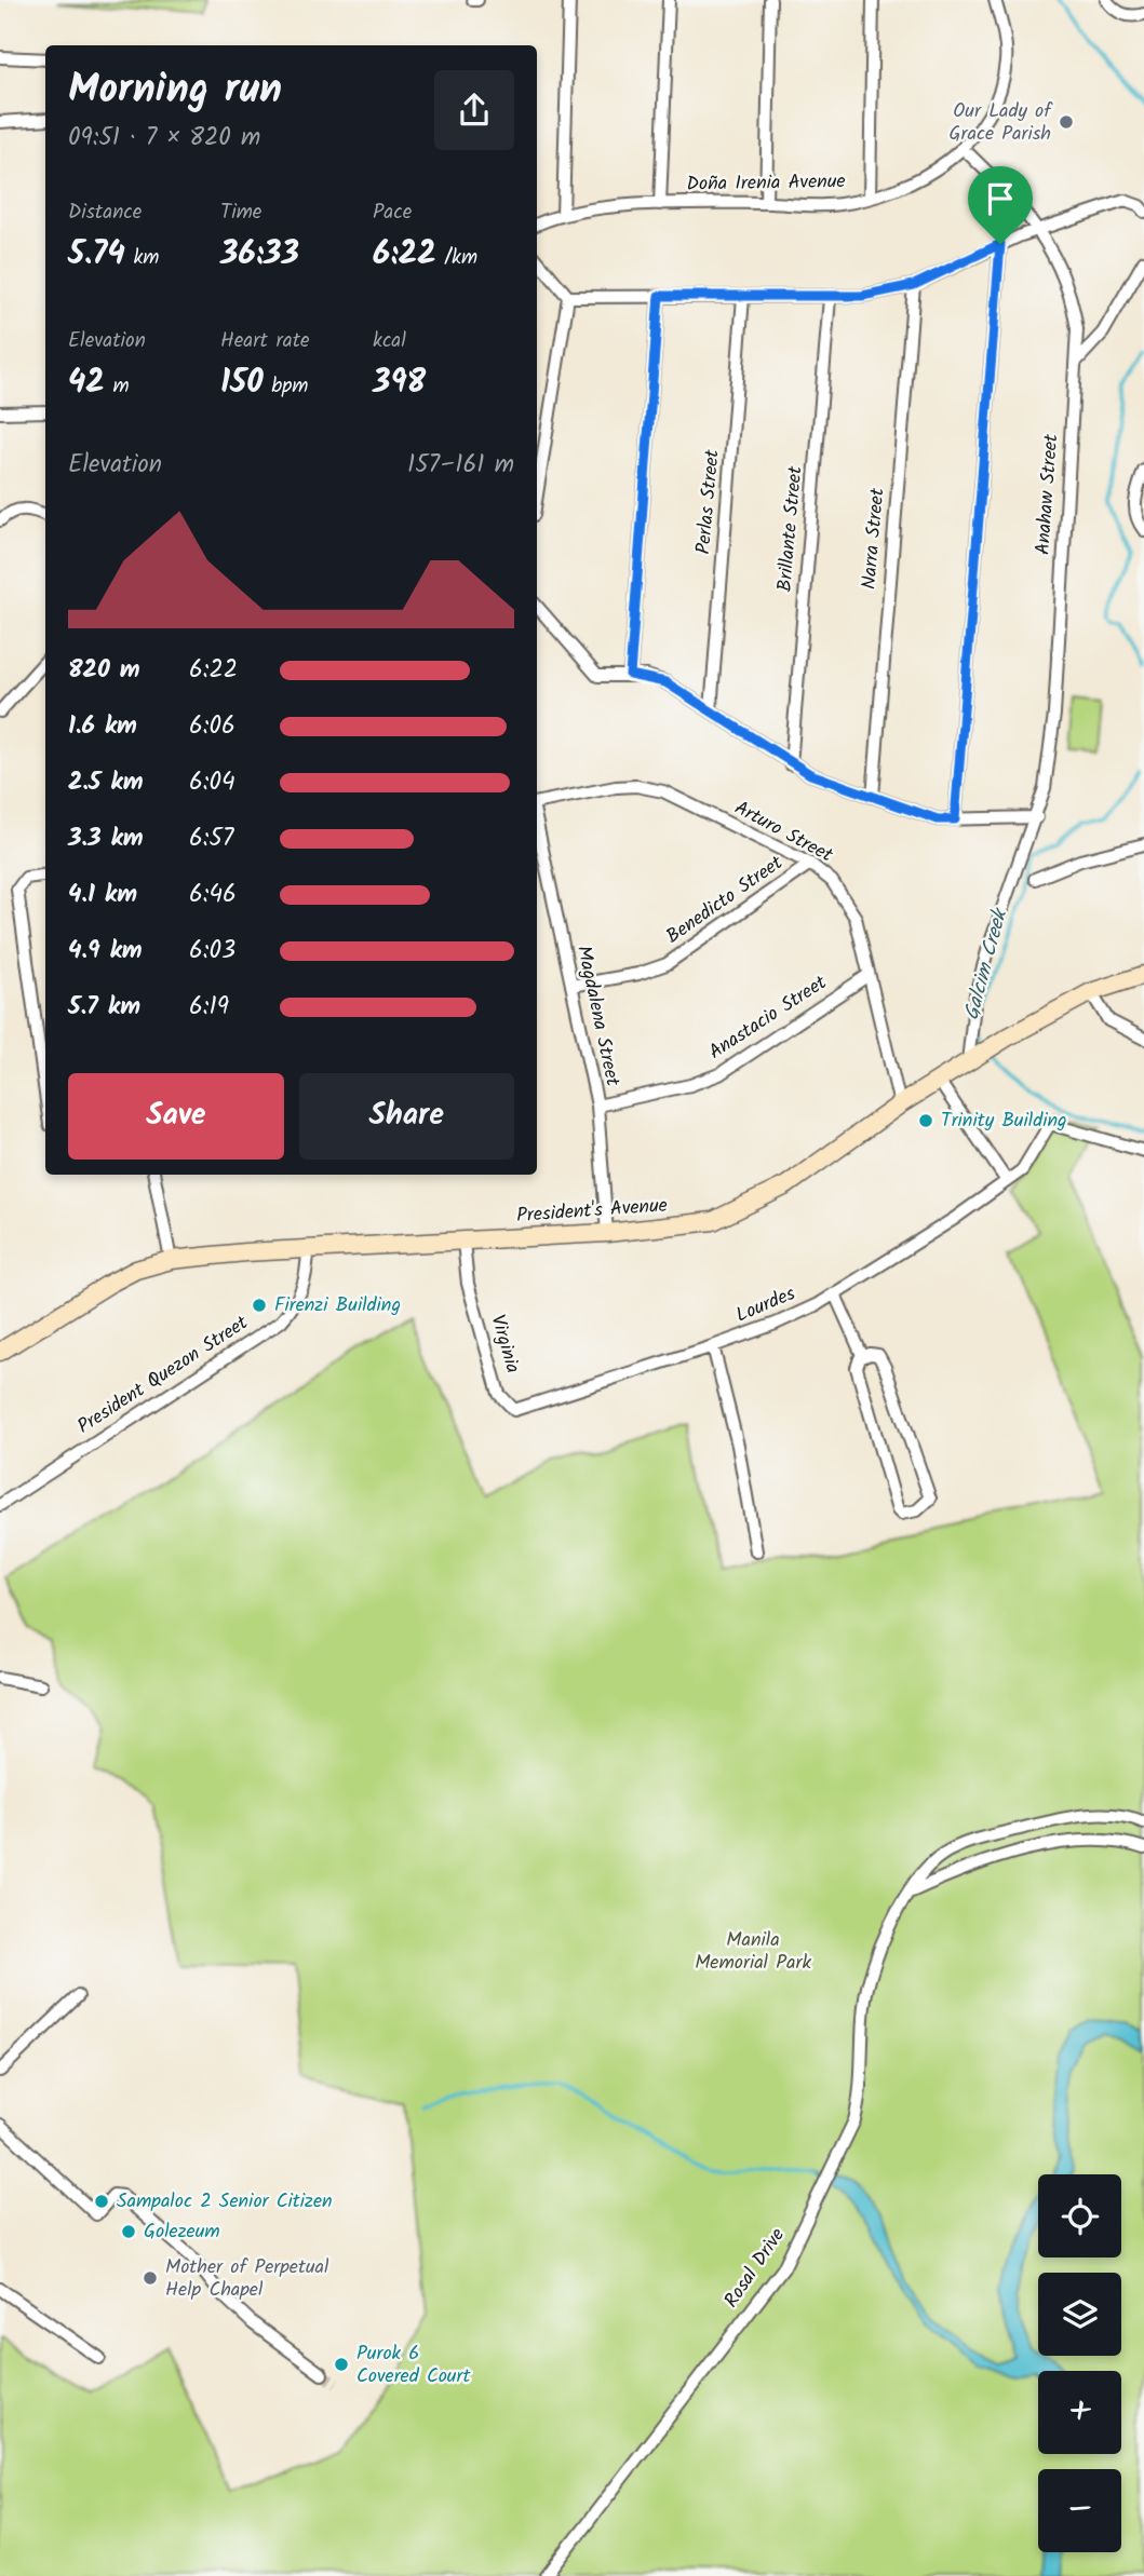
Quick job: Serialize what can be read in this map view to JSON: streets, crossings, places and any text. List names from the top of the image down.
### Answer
{
  "streets": {
    "street": [
      "Doña Irenia Avenue",
      "Anahaw Street",
      "Perlas Street",
      "Brillante Street",
      "Narra Street",
      "Arturo Street",
      "Benedicto Street",
      "Magdalena Street",
      "Anastacio Street",
      "President's Avenue",
      "Lourdes",
      "Virginia",
      "President Quezon Street",
      "Rosal Drive"
    ]
  },
  "crossings": [
    ["Doña Irenia Avenue", "Anahaw Street"],
    ["Anahaw Street", "President's Avenue"],
    ["Arturo Street", "Benedicto Street"],
    ["Arturo Street", "Anastacio Street"],
    ["Arturo Street", "President's Avenue"],
    ["Benedicto Street", "Magdalena Street"],
    ["Magdalena Street", "Anastacio Street"],
    ["Magdalena Street", "President's Avenue"],
    ["President's Avenue", "Virginia"],
    ["President's Avenue", "President Quezon Street"],
    ["Lourdes", "Virginia"]
  ],
  "water": ["Galcim Creek"],
  "parks": ["Manila Memorial Park"],
  "places": [
    "Our Lady of Grace Parish",
    "Trinity Building",
    "Firenzi Building",
    "Sampaloc 2 Senior Citizen",
    "Golezeum",
    "Mother of Perpetual Help Chapel",
    "Purok 6 Covered Court"
  ],
  "page": {
    "heading": ["Morning run", "09:51 · 7 × 820 m"],
    "stats": [
      ["Distance", "5.74 km"],
      ["Time", "36:33"],
      ["Pace", "6:22 /km"],
      ["Elevation", "42 m"],
      ["Heart rate", "150 bpm"],
      ["kcal", "398"]
    ],
    "chart": ["Elevation", "157–161 m"],
    "list": [
      {
        "name": "820 m",
        "note": "6:22"
      },
      {
        "name": "1.6 km",
        "note": "6:06"
      },
      {
        "name": "2.5 km",
        "note": "6:04"
      },
      {
        "name": "3.3 km",
        "note": "6:57"
      },
      {
        "name": "4.1 km",
        "note": "6:46"
      },
      {
        "name": "4.9 km",
        "note": "6:03"
      },
      {
        "name": "5.7 km",
        "note": "6:19"
      }
    ],
    "buttons": ["Save", "Share"],
    "map_buttons": ["+", "−"]
  }
}
